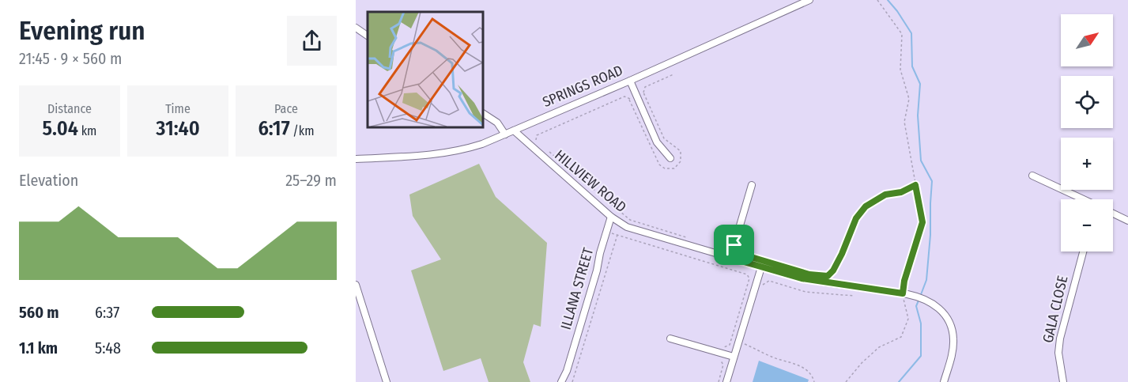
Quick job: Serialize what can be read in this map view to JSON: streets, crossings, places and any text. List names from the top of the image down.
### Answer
{
  "streets": {
    "street": [
      "SPRINGS ROAD",
      "HILLVIEW ROAD",
      "ILLANA STREET",
      "GALA CLOSE"
    ]
  },
  "crossings": [
    ["SPRINGS ROAD", "HILLVIEW ROAD"],
    ["HILLVIEW ROAD", "ILLANA STREET"]
  ],
  "north": "top right",
  "page": {
    "heading": ["Evening run", "21:45 · 9 × 560 m"],
    "map_buttons": ["+", "−"],
    "stats": [
      ["Distance", "5.04 km"],
      ["Time", "31:40"],
      ["Pace", "6:17 /km"]
    ],
    "chart": ["Elevation", "25–29 m"],
    "list": [
      {
        "name": "560 m",
        "note": "6:37"
      },
      {
        "name": "1.1 km",
        "note": "5:48"
      }
    ]
  }
}
